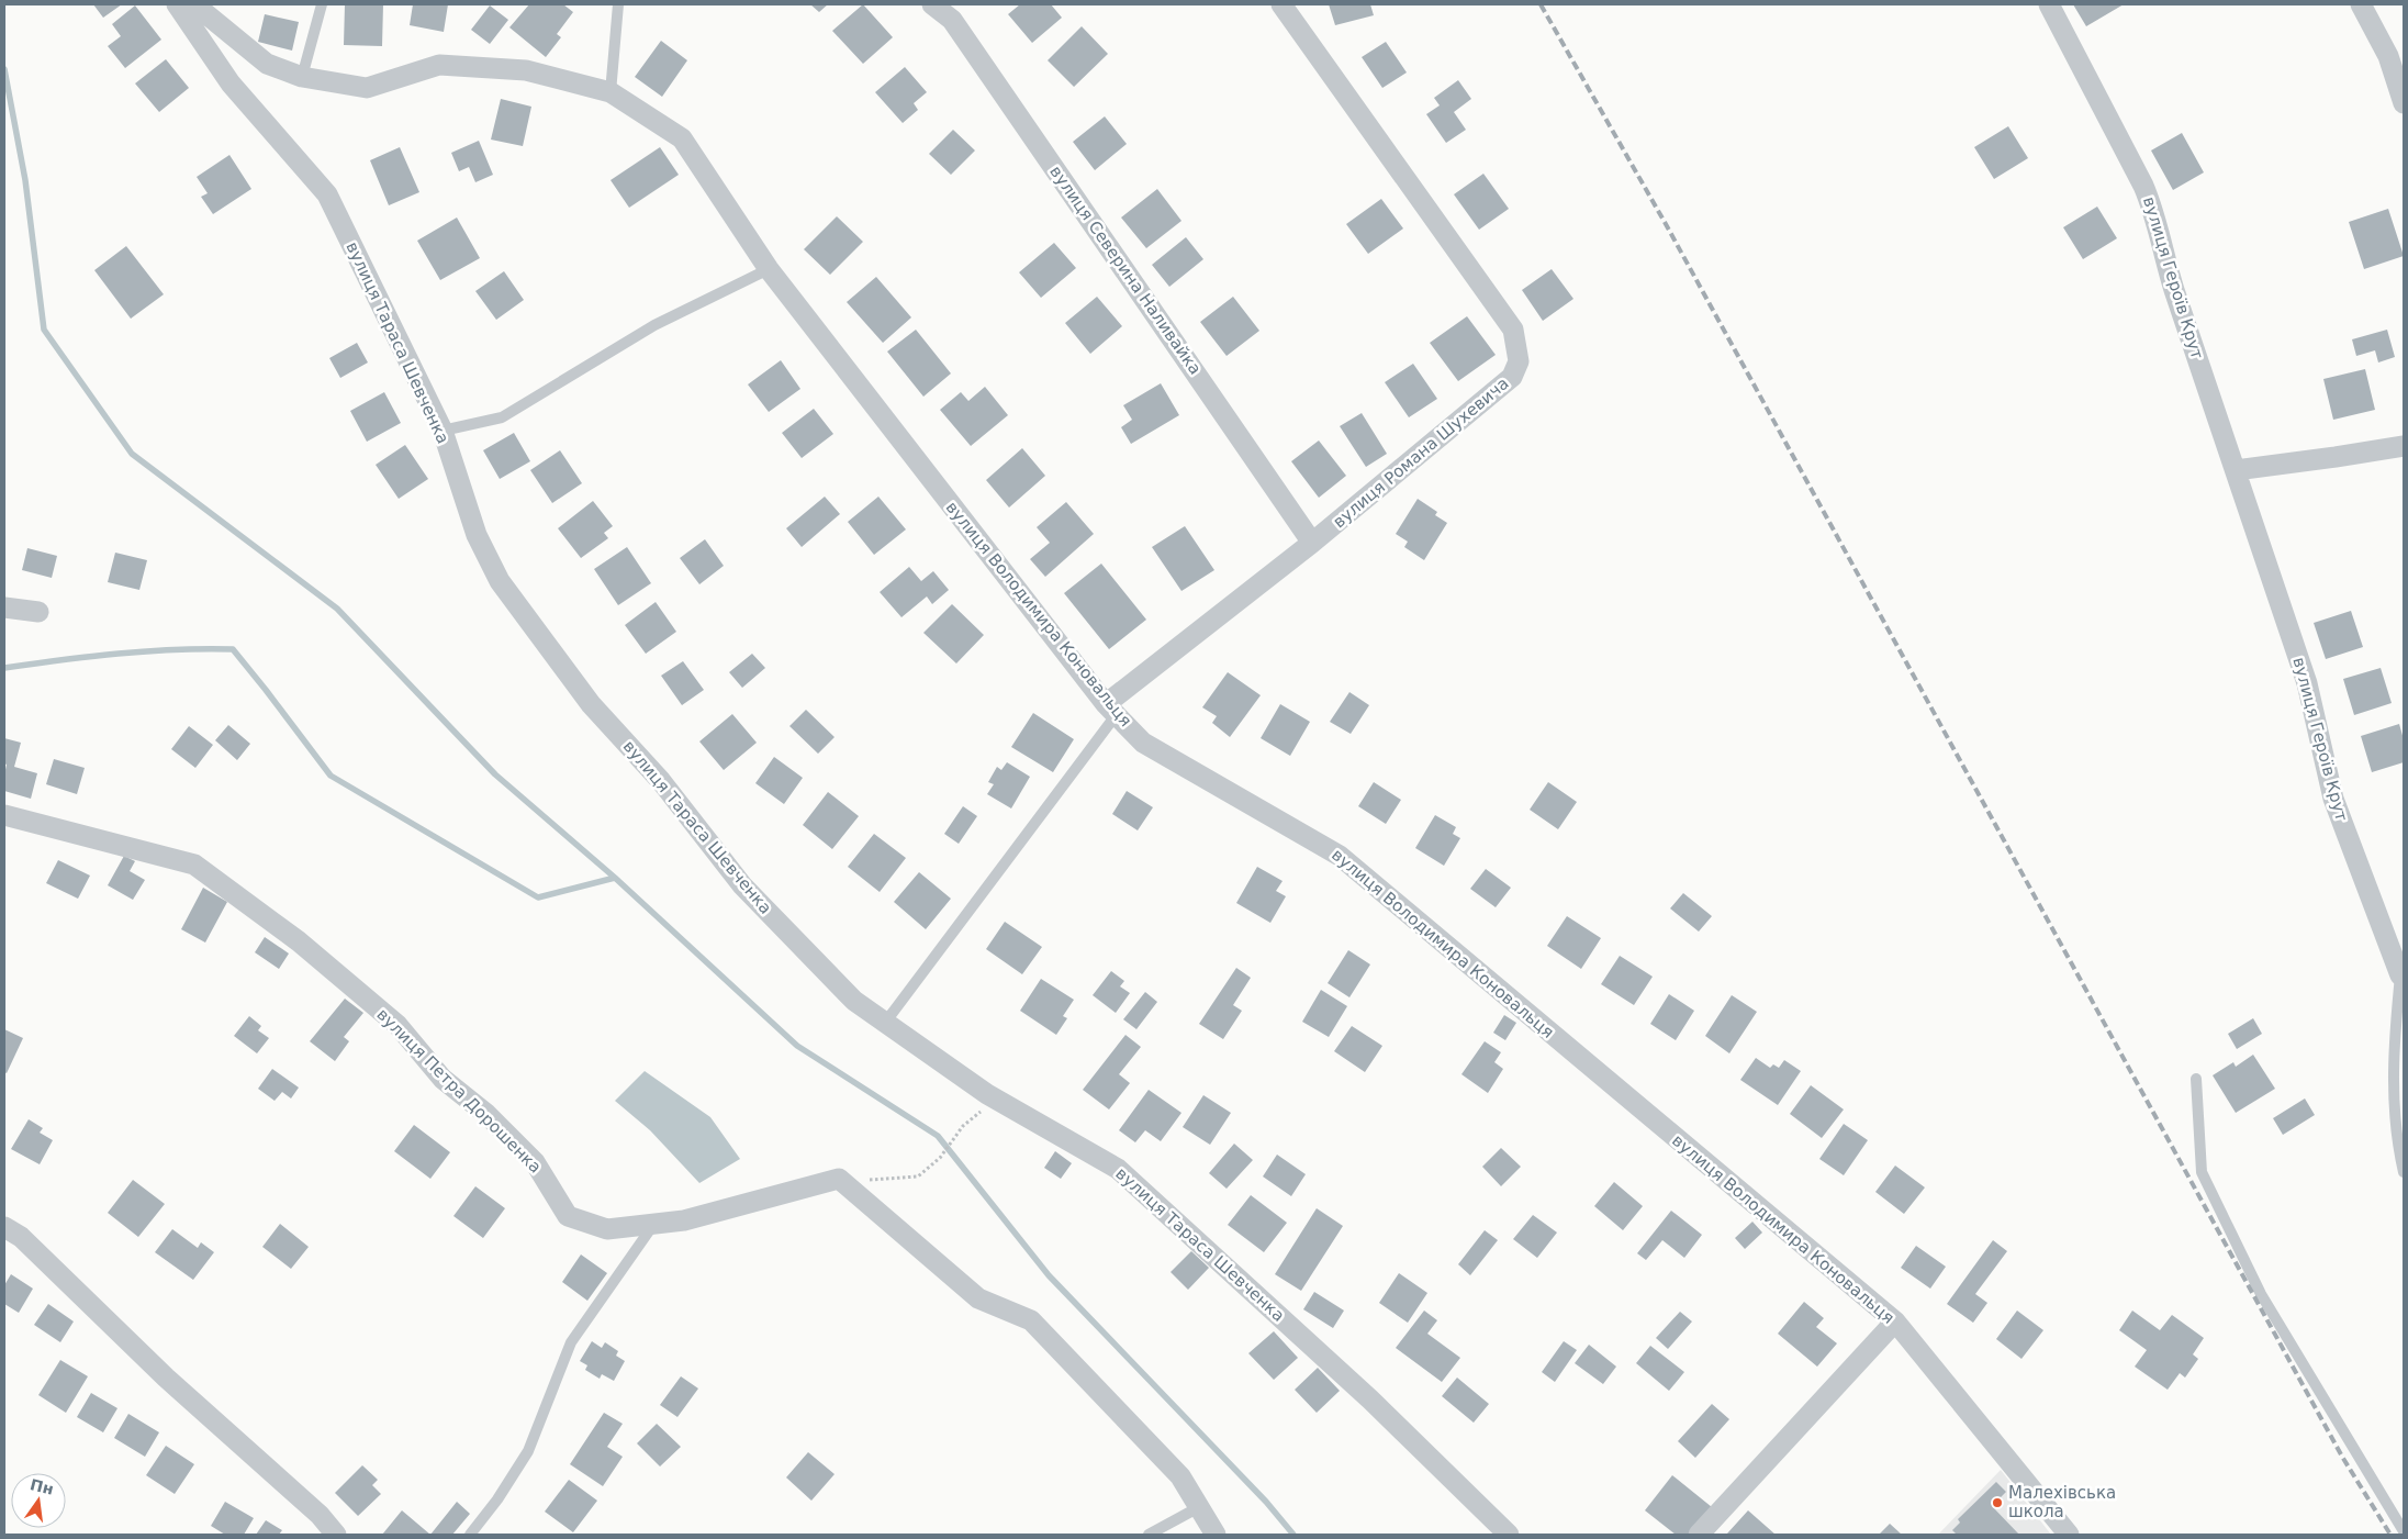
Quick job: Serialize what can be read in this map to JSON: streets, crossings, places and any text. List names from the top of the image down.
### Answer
{
  "streets": {
    "street": [
      "вулиця Северина Наливайка",
      "вулиця Героїв Крут",
      "вулиця Тараса Шевченка",
      "вулиця Романа Шухевича",
      "вулиця Володимира Коновальця",
      "вулиця Петра Дорошенка"
    ]
  },
  "crossings": [
    ["вулиця Северина Наливайка", "вулиця Романа Шухевича"],
    ["вулиця Романа Шухевича", "вулиця Володимира Коновальця"]
  ],
  "places": ["Малехівська школа"],
  "north": "top"
}
